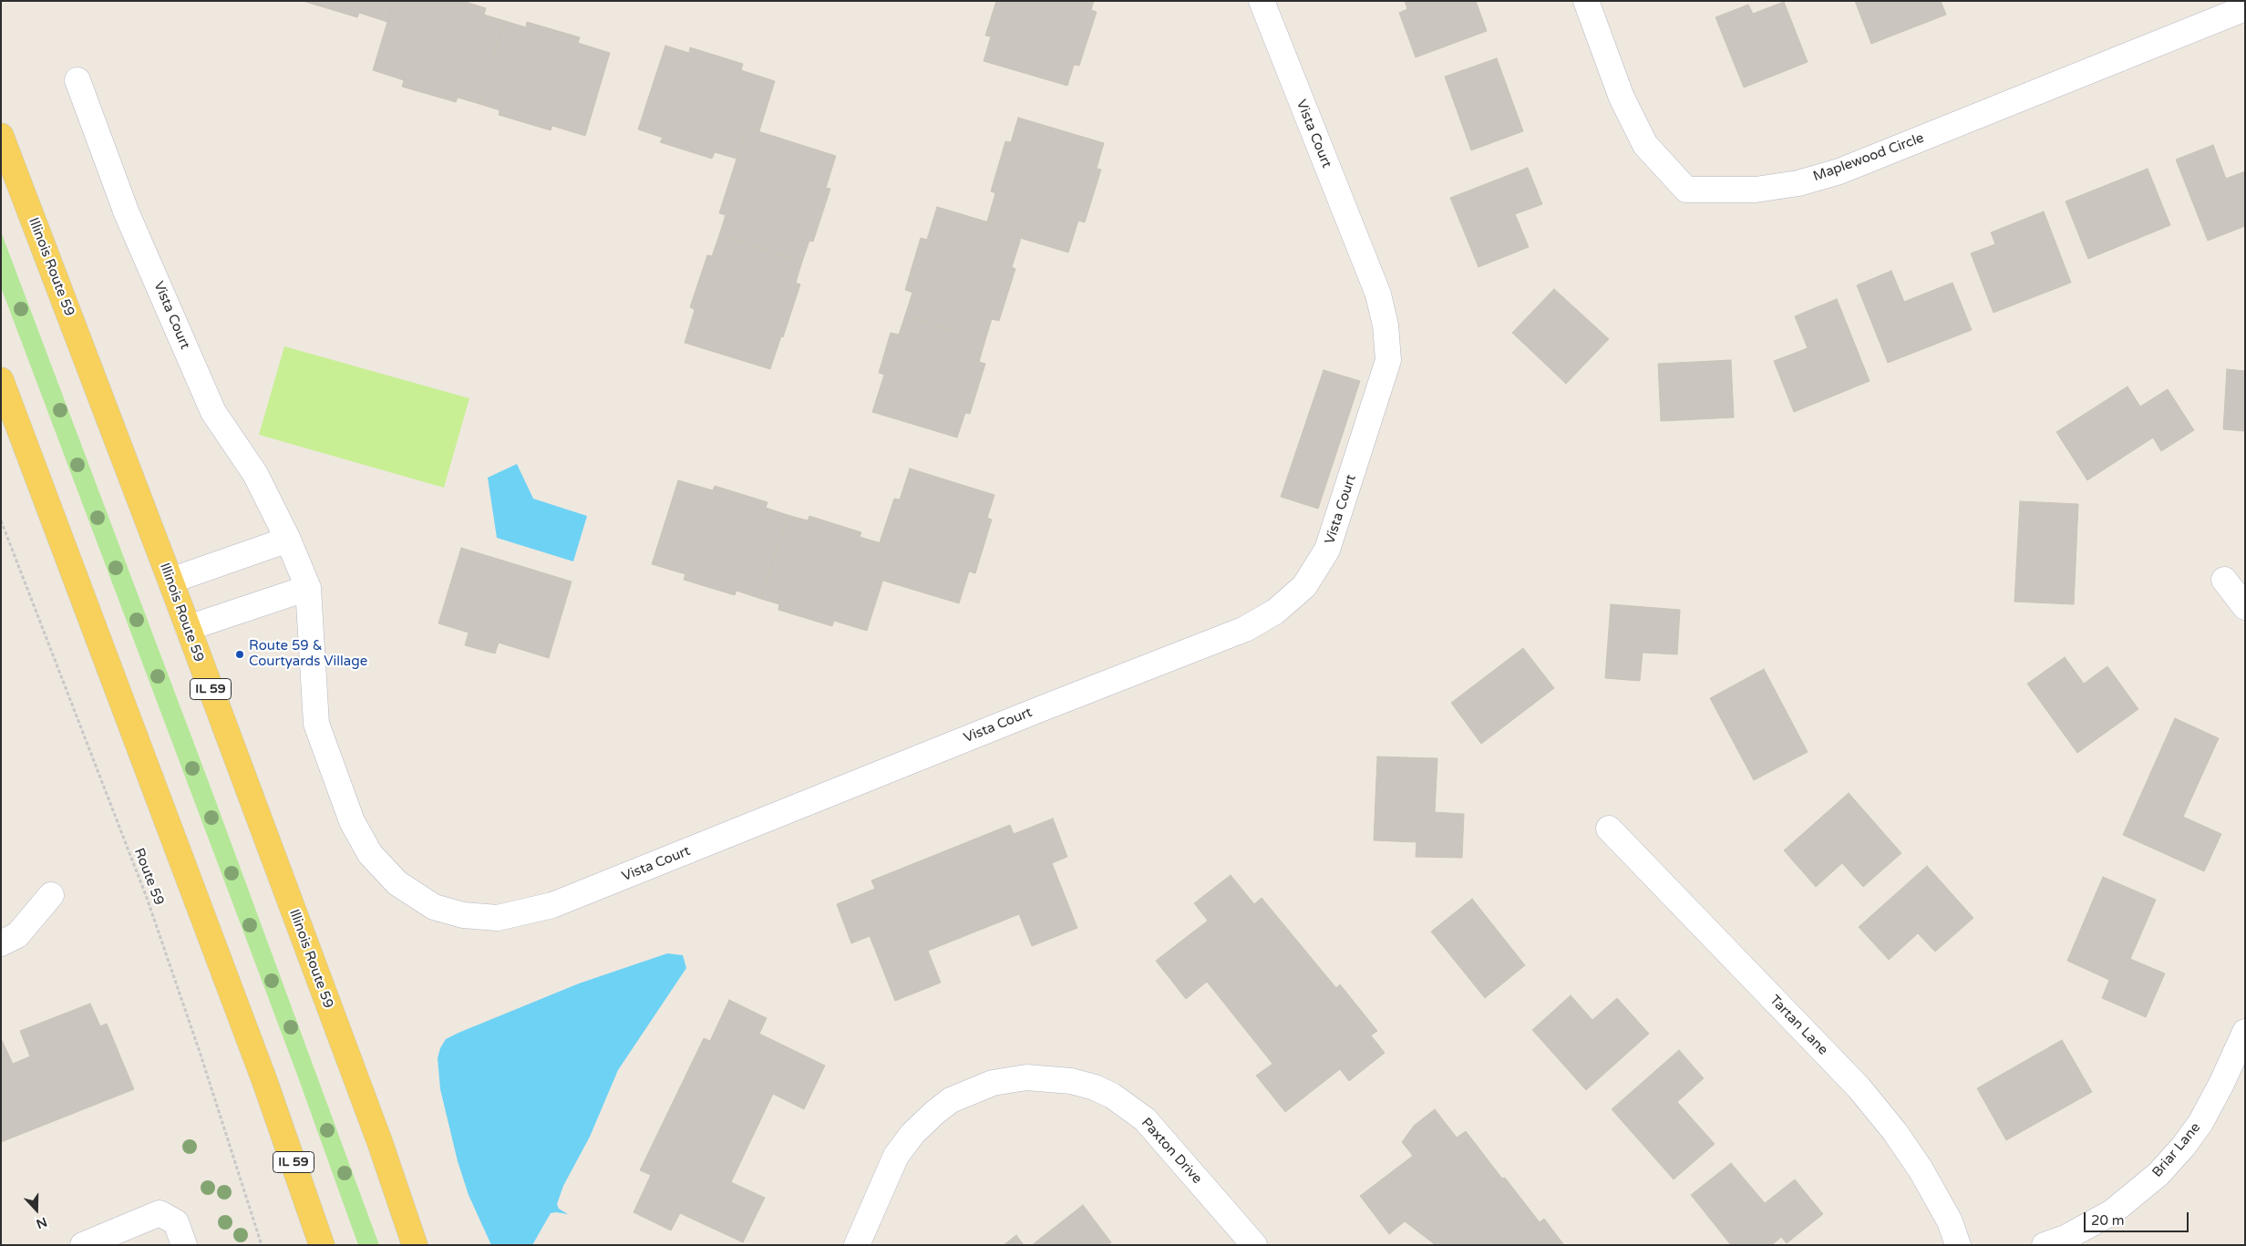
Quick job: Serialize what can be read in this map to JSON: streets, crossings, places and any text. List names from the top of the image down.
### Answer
{
  "streets": {
    "main road": ["Illinois Route 59", "IL 59"],
    "street": [
      "Vista Court",
      "Maplewood Circle",
      "Tartan Lane",
      "Briar Lane",
      "Paxton Drive"
    ],
    "path": ["Route 59"]
  },
  "places": ["Route 59 & Courtyards Village"],
  "scale_bar": "20 m",
  "north": "bottom"
}
